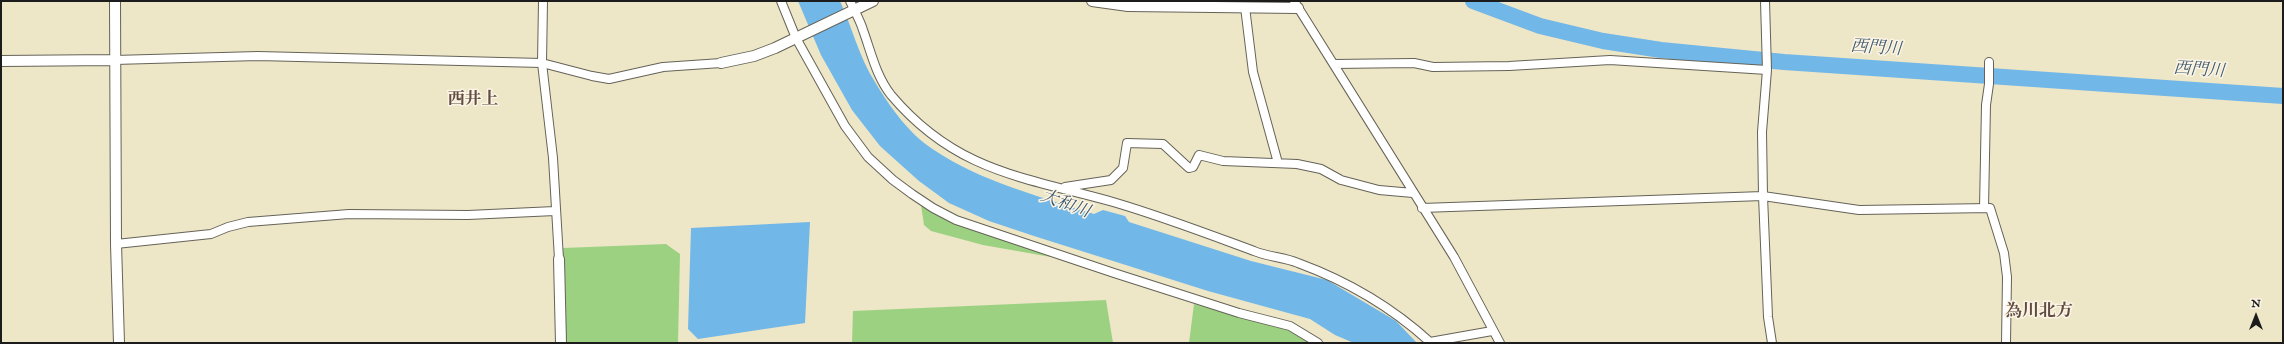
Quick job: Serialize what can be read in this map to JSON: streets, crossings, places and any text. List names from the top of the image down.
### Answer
{
  "districts": ["西井上", "為川北方"],
  "water": ["西門川", "大和川"],
  "north": "top"
}
